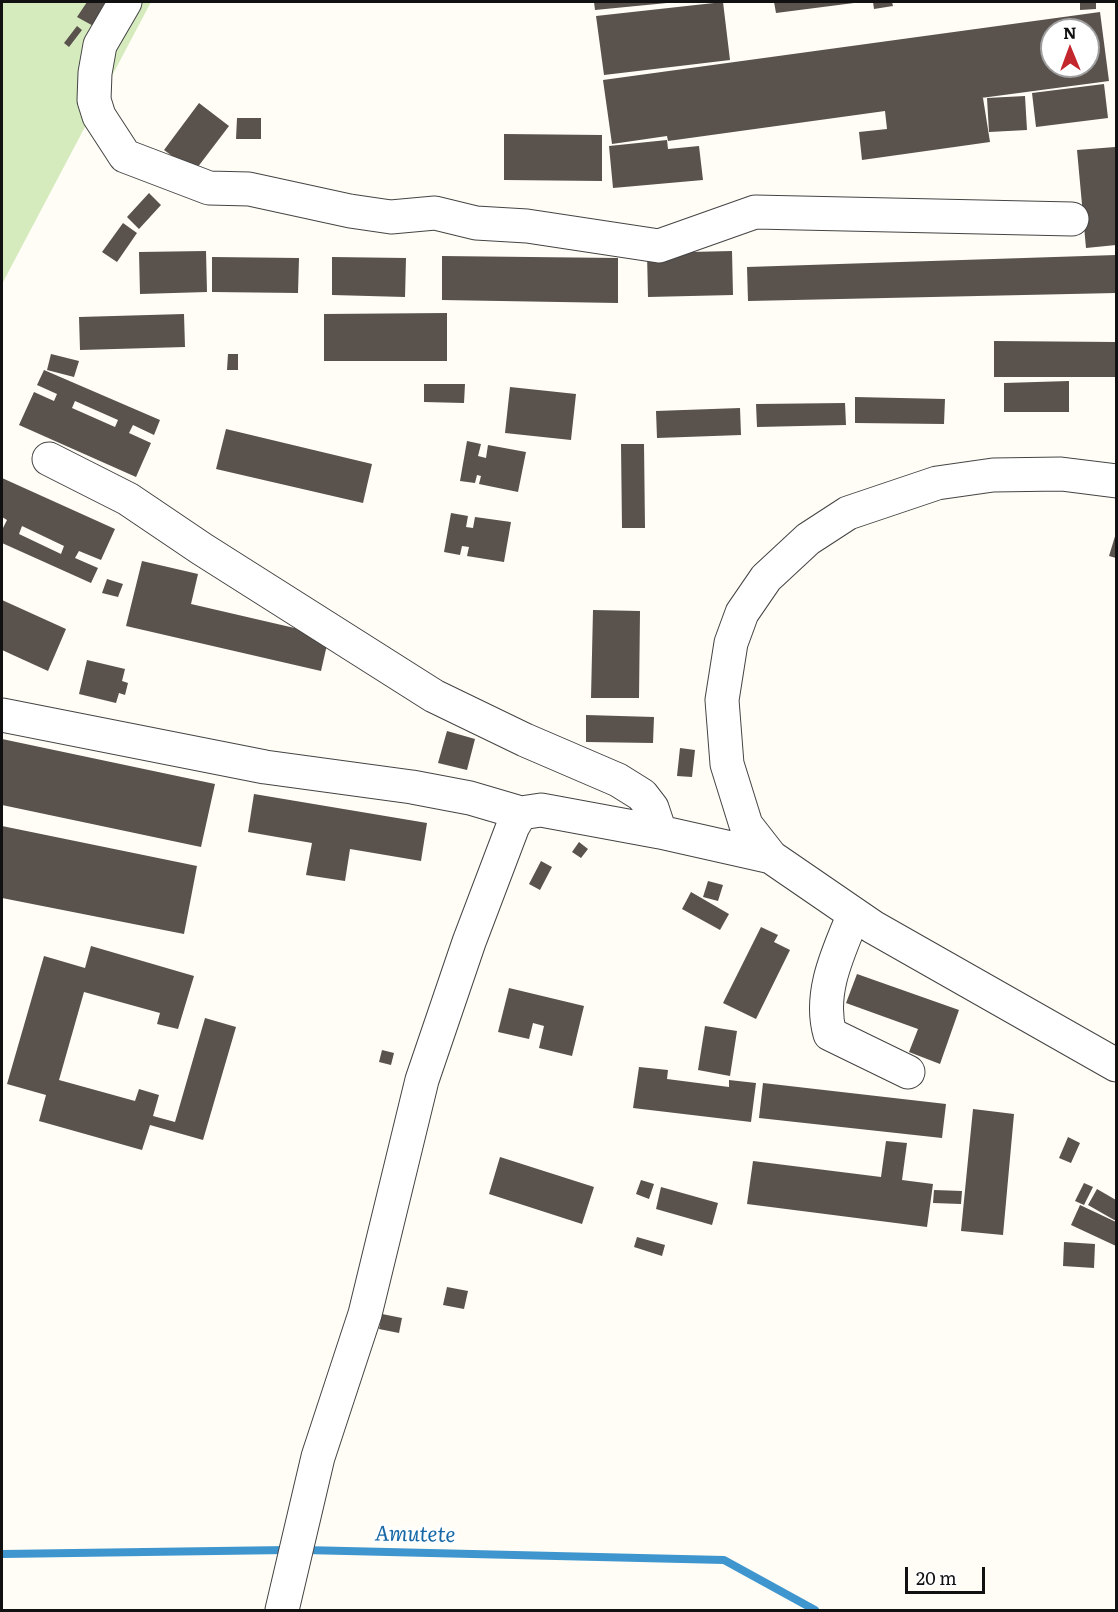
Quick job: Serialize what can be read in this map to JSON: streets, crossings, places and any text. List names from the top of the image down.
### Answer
{
  "water": ["Amutete"],
  "scale_bar": "20 m",
  "north": "top"
}
